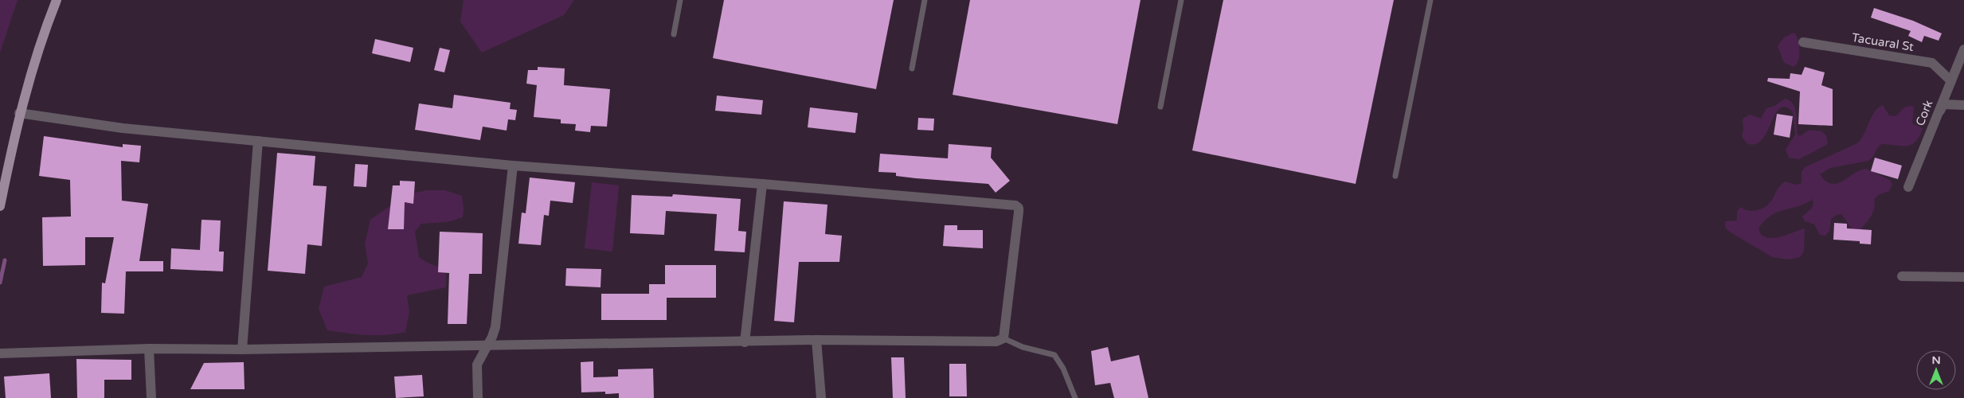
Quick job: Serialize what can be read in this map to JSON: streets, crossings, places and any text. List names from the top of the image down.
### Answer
{
  "streets": {
    "street": ["Tacuaral St", "Cork"]
  },
  "crossings": [
    ["Tacuaral St", "Cork"]
  ],
  "north": "top"
}
